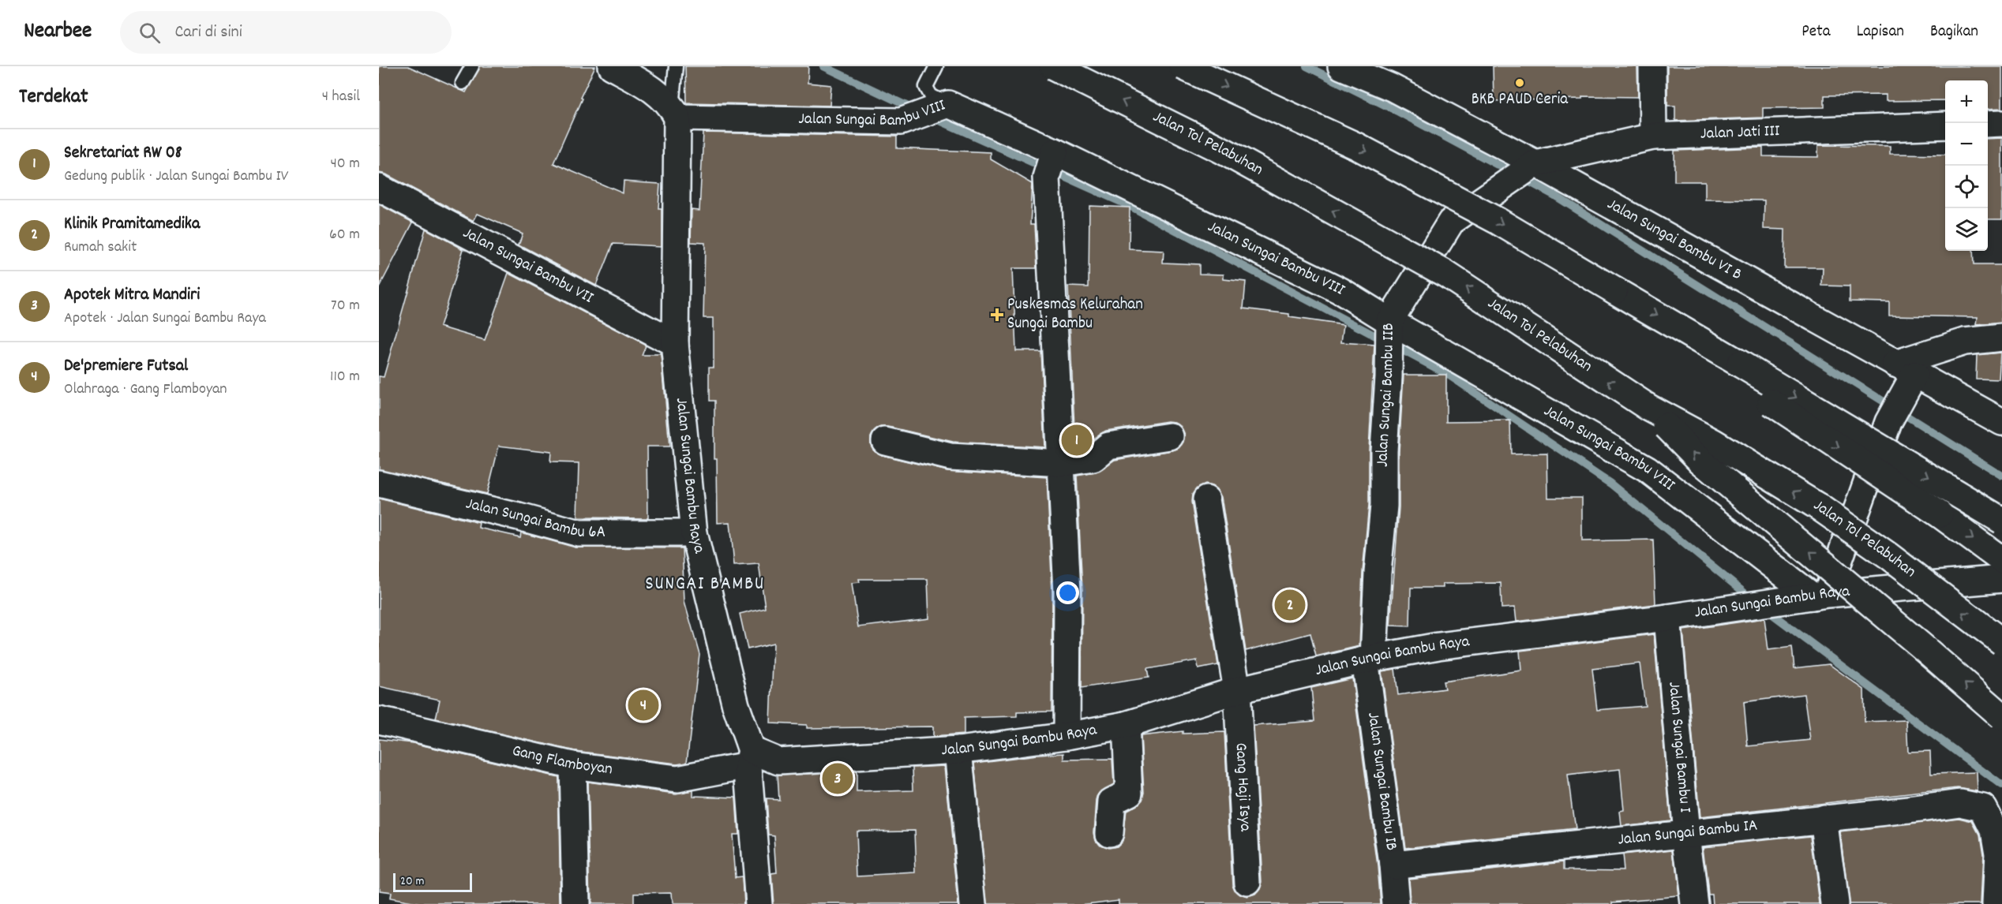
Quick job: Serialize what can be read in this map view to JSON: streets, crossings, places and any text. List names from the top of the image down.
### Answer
{
  "streets": {
    "main road": [
      "Jalan Sungai Bambu VIII",
      "Jalan Jati III",
      "Jalan Tol Pelabuhan",
      "Jalan Sungai Bambu VI B",
      "Jalan Sungai Bambu VII",
      "Jalan Sungai Bambu IIB",
      "Jalan Sungai Bambu Raya",
      "Jalan Sungai Bambu 6A",
      "Jalan Sungai Bambu I",
      "Gang Flamboyan",
      "Jalan Sungai Bambu IB",
      "Gang Haji Isya",
      "Jalan Sungai Bambu IA"
    ]
  },
  "crossings": [
    ["Jalan Sungai Bambu VIII", "Jalan Sungai Bambu IIB"],
    ["Jalan Sungai Bambu VIII", "Jalan Sungai Bambu Raya"],
    ["Jalan Jati III", "Jalan Sungai Bambu VI B"],
    ["Jalan Jati III", "Jalan Sungai Bambu IIB"],
    ["Jalan Sungai Bambu VI B", "Jalan Sungai Bambu IIB"],
    ["Jalan Sungai Bambu VII", "Jalan Sungai Bambu Raya"],
    ["Jalan Sungai Bambu IIB", "Jalan Sungai Bambu Raya"],
    ["Jalan Sungai Bambu IIB", "Jalan Sungai Bambu IB"],
    ["Jalan Sungai Bambu Raya", "Jalan Sungai Bambu 6A"],
    ["Jalan Sungai Bambu Raya", "Jalan Sungai Bambu I"],
    ["Jalan Sungai Bambu Raya", "Gang Flamboyan"],
    ["Jalan Sungai Bambu Raya", "Jalan Sungai Bambu IB"],
    ["Jalan Sungai Bambu Raya", "Gang Haji Isya"],
    ["Jalan Sungai Bambu I", "Jalan Sungai Bambu IA"],
    ["Jalan Sungai Bambu IB", "Jalan Sungai Bambu IA"]
  ],
  "districts": ["SUNGAI BAMBU"],
  "places": {
    "other": ["BKB PAUD Ceria"],
    "health": ["Puskesmas Kelurahan Sungai Bambu"]
  },
  "scale_bar": "20 m",
  "page": {
    "header": "Nearbee",
    "search": "Cari di sini",
    "nav": ["Peta", "Lapisan", "Bagikan"],
    "heading": ["Terdekat", "4 hasil"],
    "map_buttons": ["+", "−"],
    "list": [
      {
        "mark": "1",
        "name": "Sekretariat RW 08",
        "note": "Gedung publik · Jalan Sungai Bambu IV",
        "value": "40 m"
      },
      {
        "mark": "2",
        "name": "Klinik Pramitamedika",
        "note": "Rumah sakit",
        "value": "60 m"
      },
      {
        "mark": "3",
        "name": "Apotek Mitra Mandiri",
        "note": "Apotek · Jalan Sungai Bambu Raya",
        "value": "70 m"
      },
      {
        "mark": "4",
        "name": "De'premiere Futsal",
        "note": "Olahraga · Gang Flamboyan",
        "value": "110 m"
      }
    ],
    "pins": [
      "1",
      "2",
      "4",
      "3"
    ],
    "scale": "20 m"
  }
}
